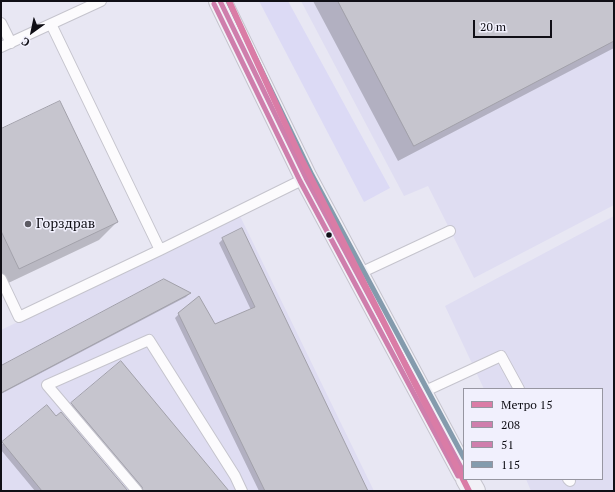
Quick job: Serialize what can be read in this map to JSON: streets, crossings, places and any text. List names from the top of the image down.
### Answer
{
  "places": ["Горздрав"],
  "lines": [
    "metro line 15",
    "transit line 208",
    "transit line 115",
    "transit line 51"
  ],
  "legend": [
    "Метро 15",
    "208",
    "51",
    "115"
  ],
  "scale_bar": "20 m",
  "north": "bottom left"
}
